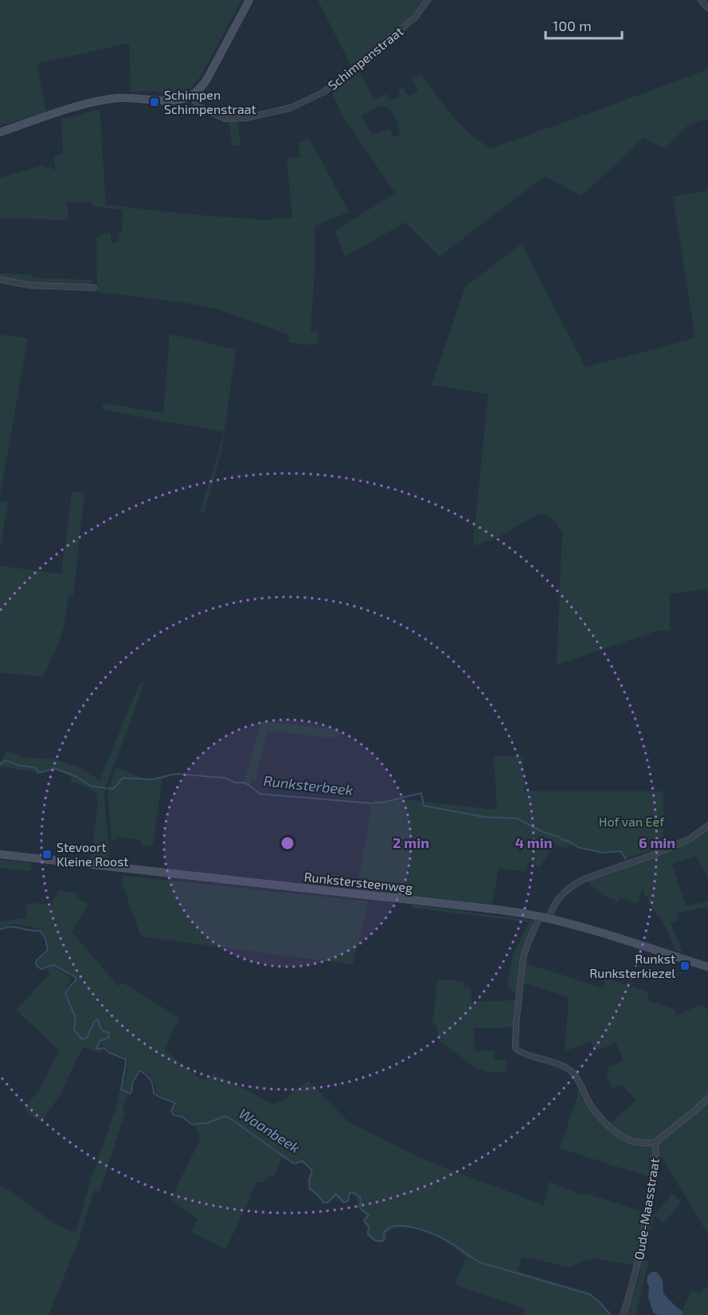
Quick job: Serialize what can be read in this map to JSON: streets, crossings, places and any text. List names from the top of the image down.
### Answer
{
  "streets": {
    "street": ["Schimpenstraat", "Runkstersteenweg", "Oude-Maasstraat"]
  },
  "water": ["Runksterbeek", "Waanbeek"],
  "parks": ["Hof van Eef"],
  "places": {
    "transit": ["Schimpen Schimpenstraat", "Stevoort Kleine Roost", "Runkst Runksterkiezel"]
  },
  "scale_bar": "100 m",
  "rings": ["2 min", "4 min", "6 min"]
}
